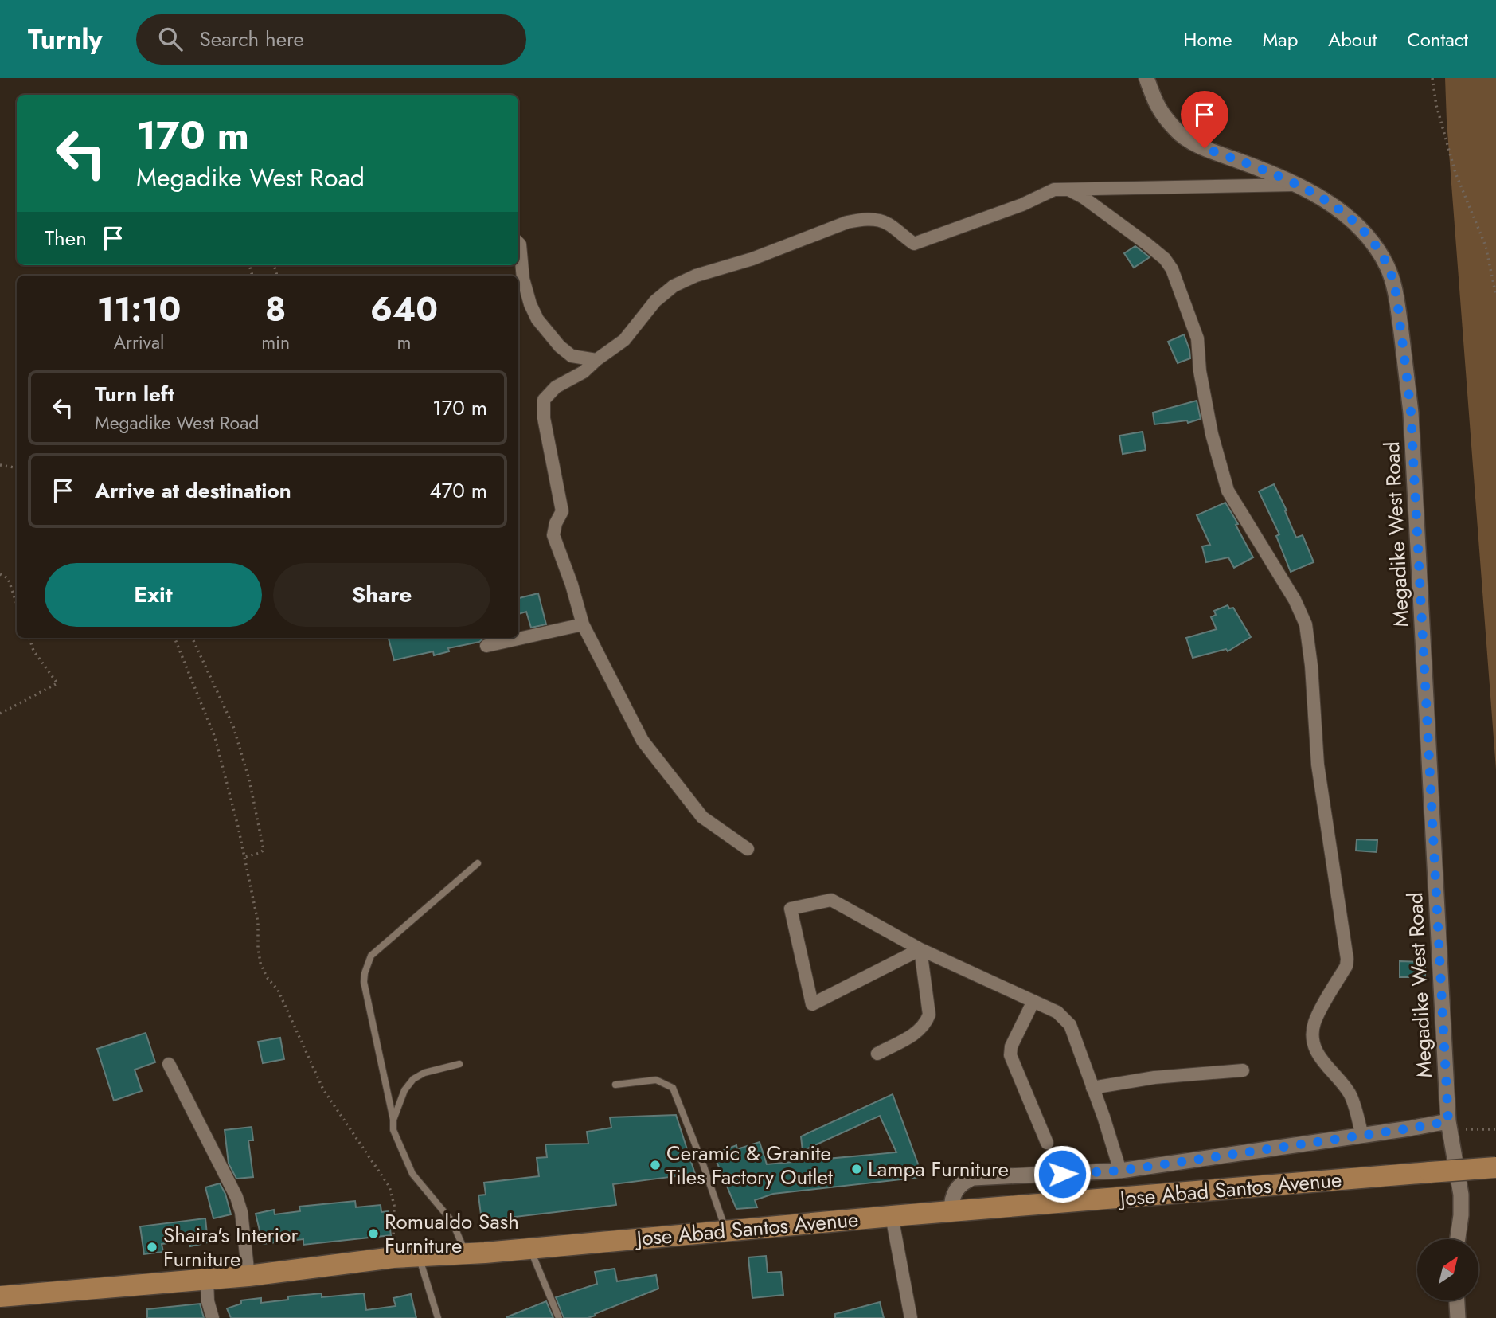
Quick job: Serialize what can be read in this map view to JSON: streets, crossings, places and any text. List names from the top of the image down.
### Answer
{
  "streets": {
    "highway": ["Jose Abad Santos Avenue"],
    "street": ["Megadike West Road"]
  },
  "places": [
    "Ceramic & Granite Tiles Factory Outlet",
    "Lampa Furniture",
    "Romualdo Sash Furniture",
    "Shaira's Interior Furniture"
  ],
  "north": "top right",
  "page": {
    "header": "Turnly",
    "search": "Search here",
    "nav": [
      "Home",
      "Map",
      "About",
      "Contact"
    ],
    "turn": ["170 m", "Megadike West Road"],
    "then": "Then",
    "eta": [
      "11:10",
      "Arrival",
      "8",
      "min",
      "640",
      "m"
    ],
    "list": [
      {
        "name": "Turn left",
        "note": "Megadike West Road",
        "value": "170 m"
      },
      {
        "name": "Arrive at destination",
        "value": "470 m"
      }
    ],
    "buttons": ["Exit", "Share"]
  }
}
